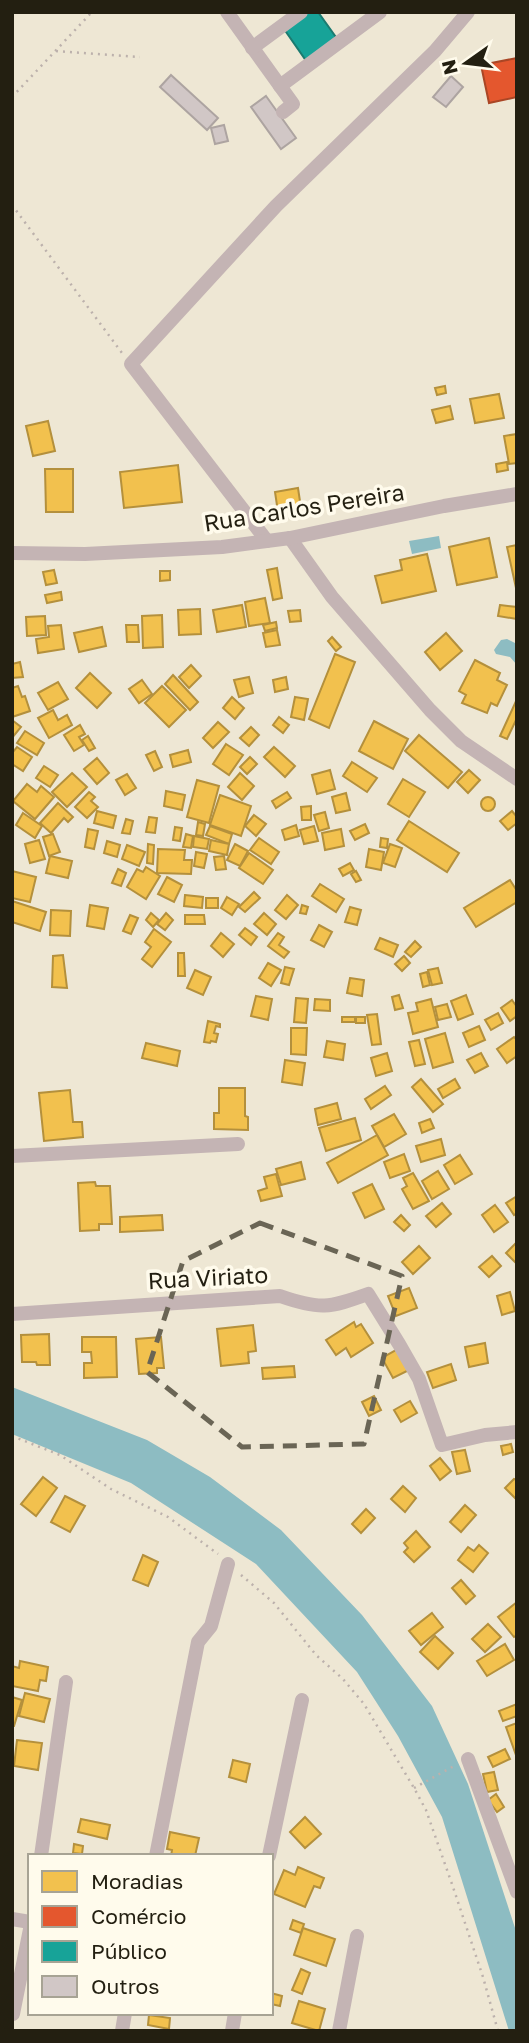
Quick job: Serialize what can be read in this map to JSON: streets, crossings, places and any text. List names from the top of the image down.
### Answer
{
  "streets": {
    "street": ["Rua Carlos Pereira", "Rua Viriato"]
  },
  "legend": [
    "Moradias",
    "Comércio",
    "Público",
    "Outros"
  ],
  "north": "left"
}
